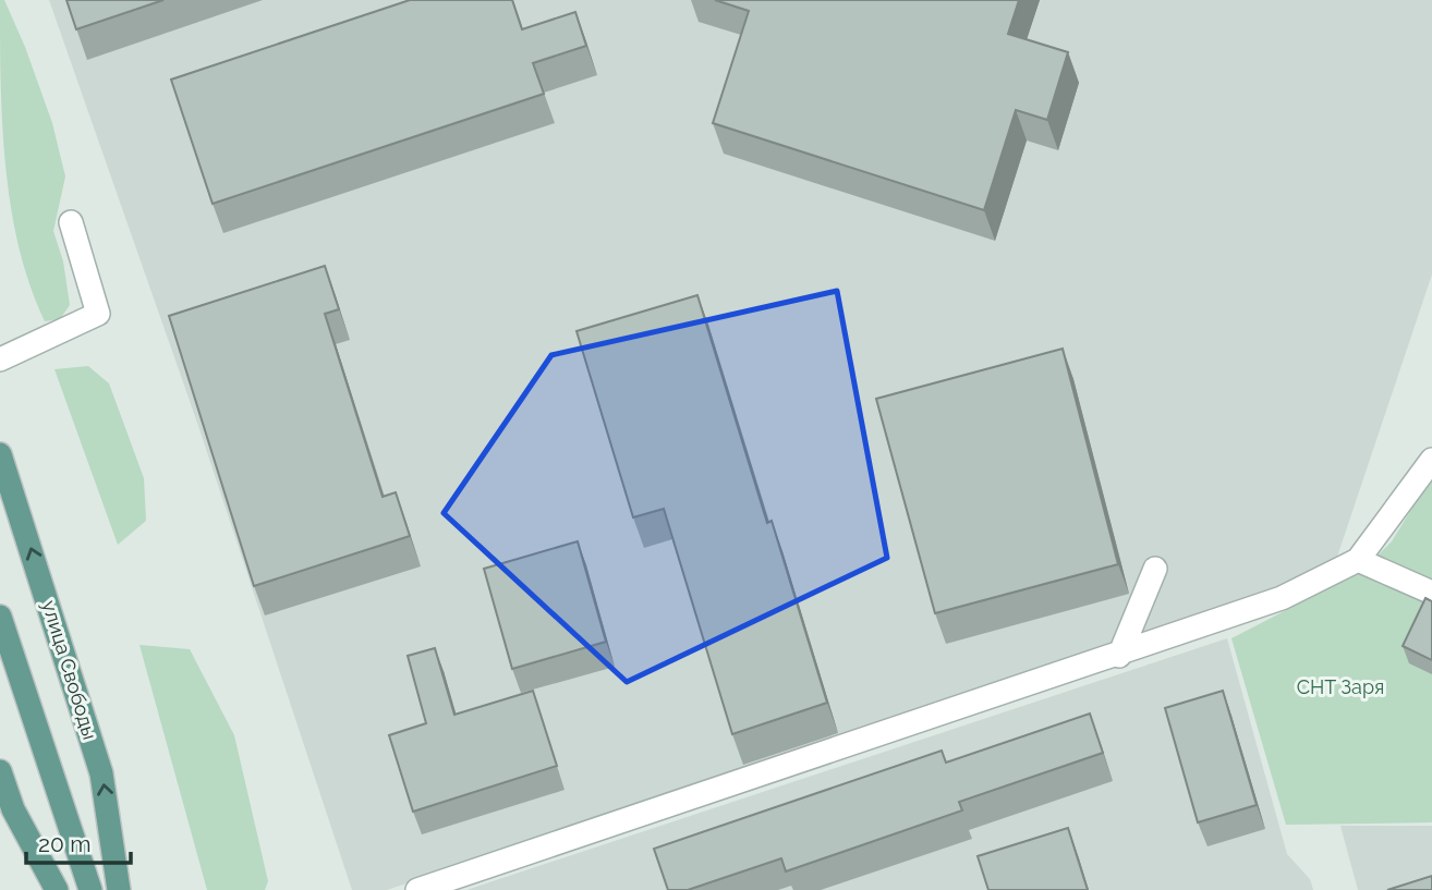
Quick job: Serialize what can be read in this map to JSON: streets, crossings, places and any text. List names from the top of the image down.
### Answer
{
  "streets": {
    "main road": ["улица Свободы"]
  },
  "parks": ["СНТ Заря"],
  "scale_bar": "20 m"
}
